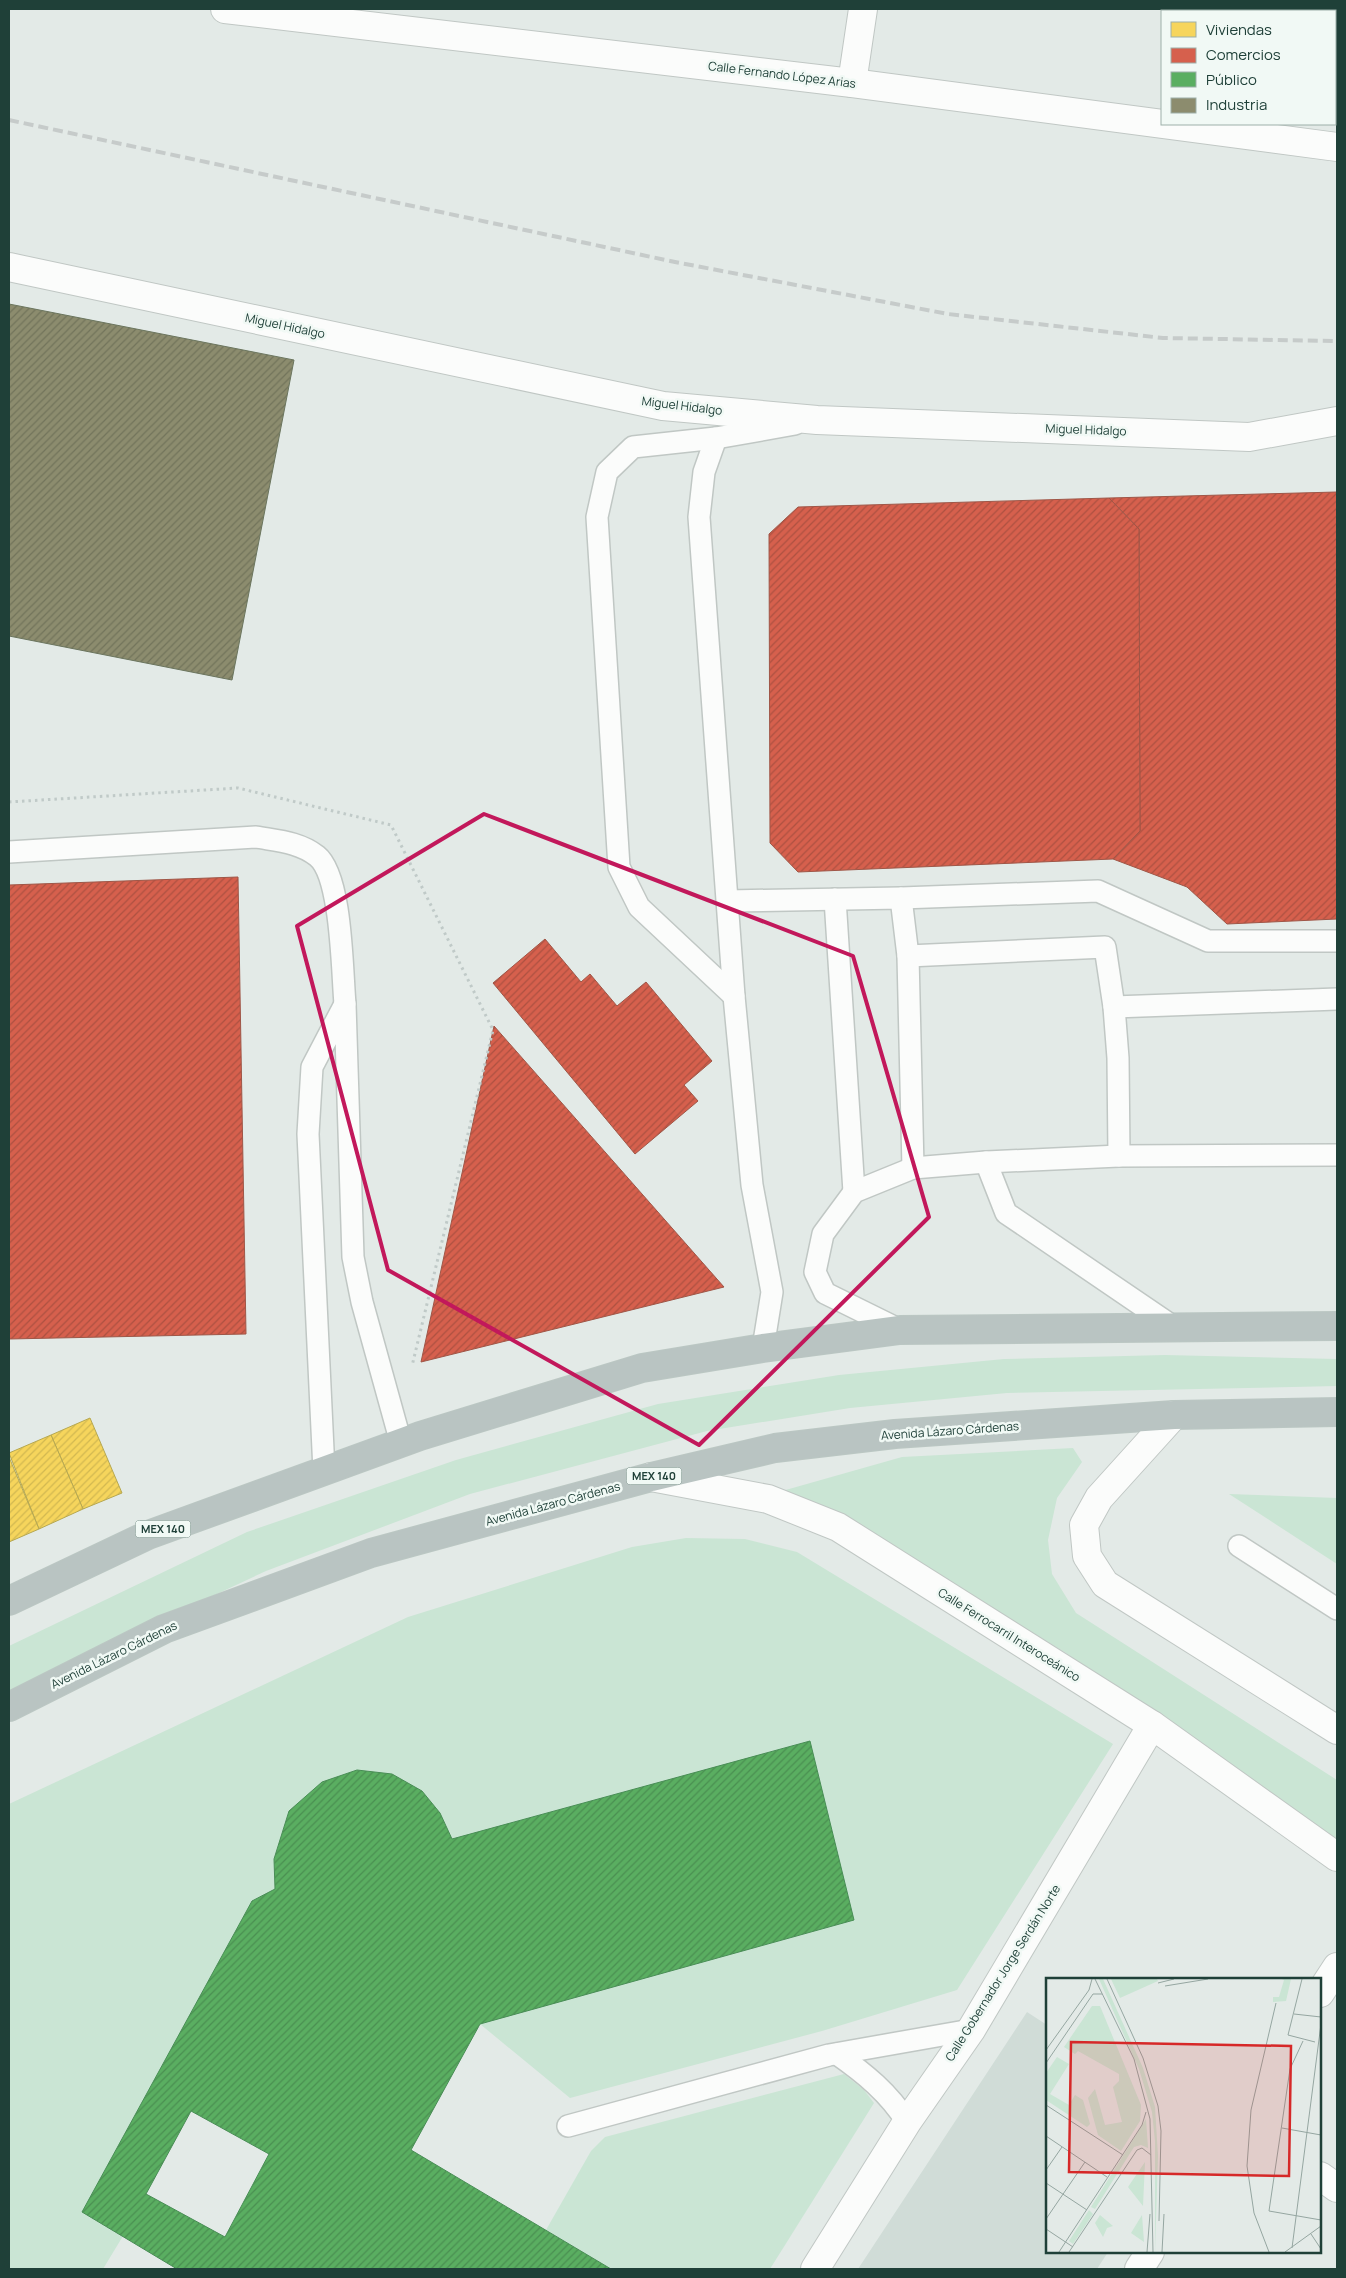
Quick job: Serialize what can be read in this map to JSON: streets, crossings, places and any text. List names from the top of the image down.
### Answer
{
  "streets": {
    "highway": ["Avenida Lázaro Cárdenas", "MEX 140"],
    "street": [
      "Calle Fernando López Arias",
      "Miguel Hidalgo",
      "Calle Ferrocarril Interoceánico",
      "Calle Gobernador Jorge Serdán Norte"
    ]
  },
  "crossings": [
    ["Avenida Lázaro Cárdenas", "Calle Ferrocarril Interoceánico"],
    ["Calle Ferrocarril Interoceánico", "Calle Gobernador Jorge Serdán Norte"]
  ],
  "legend": [
    "Viviendas",
    "Comercios",
    "Público",
    "Industria"
  ]
}
